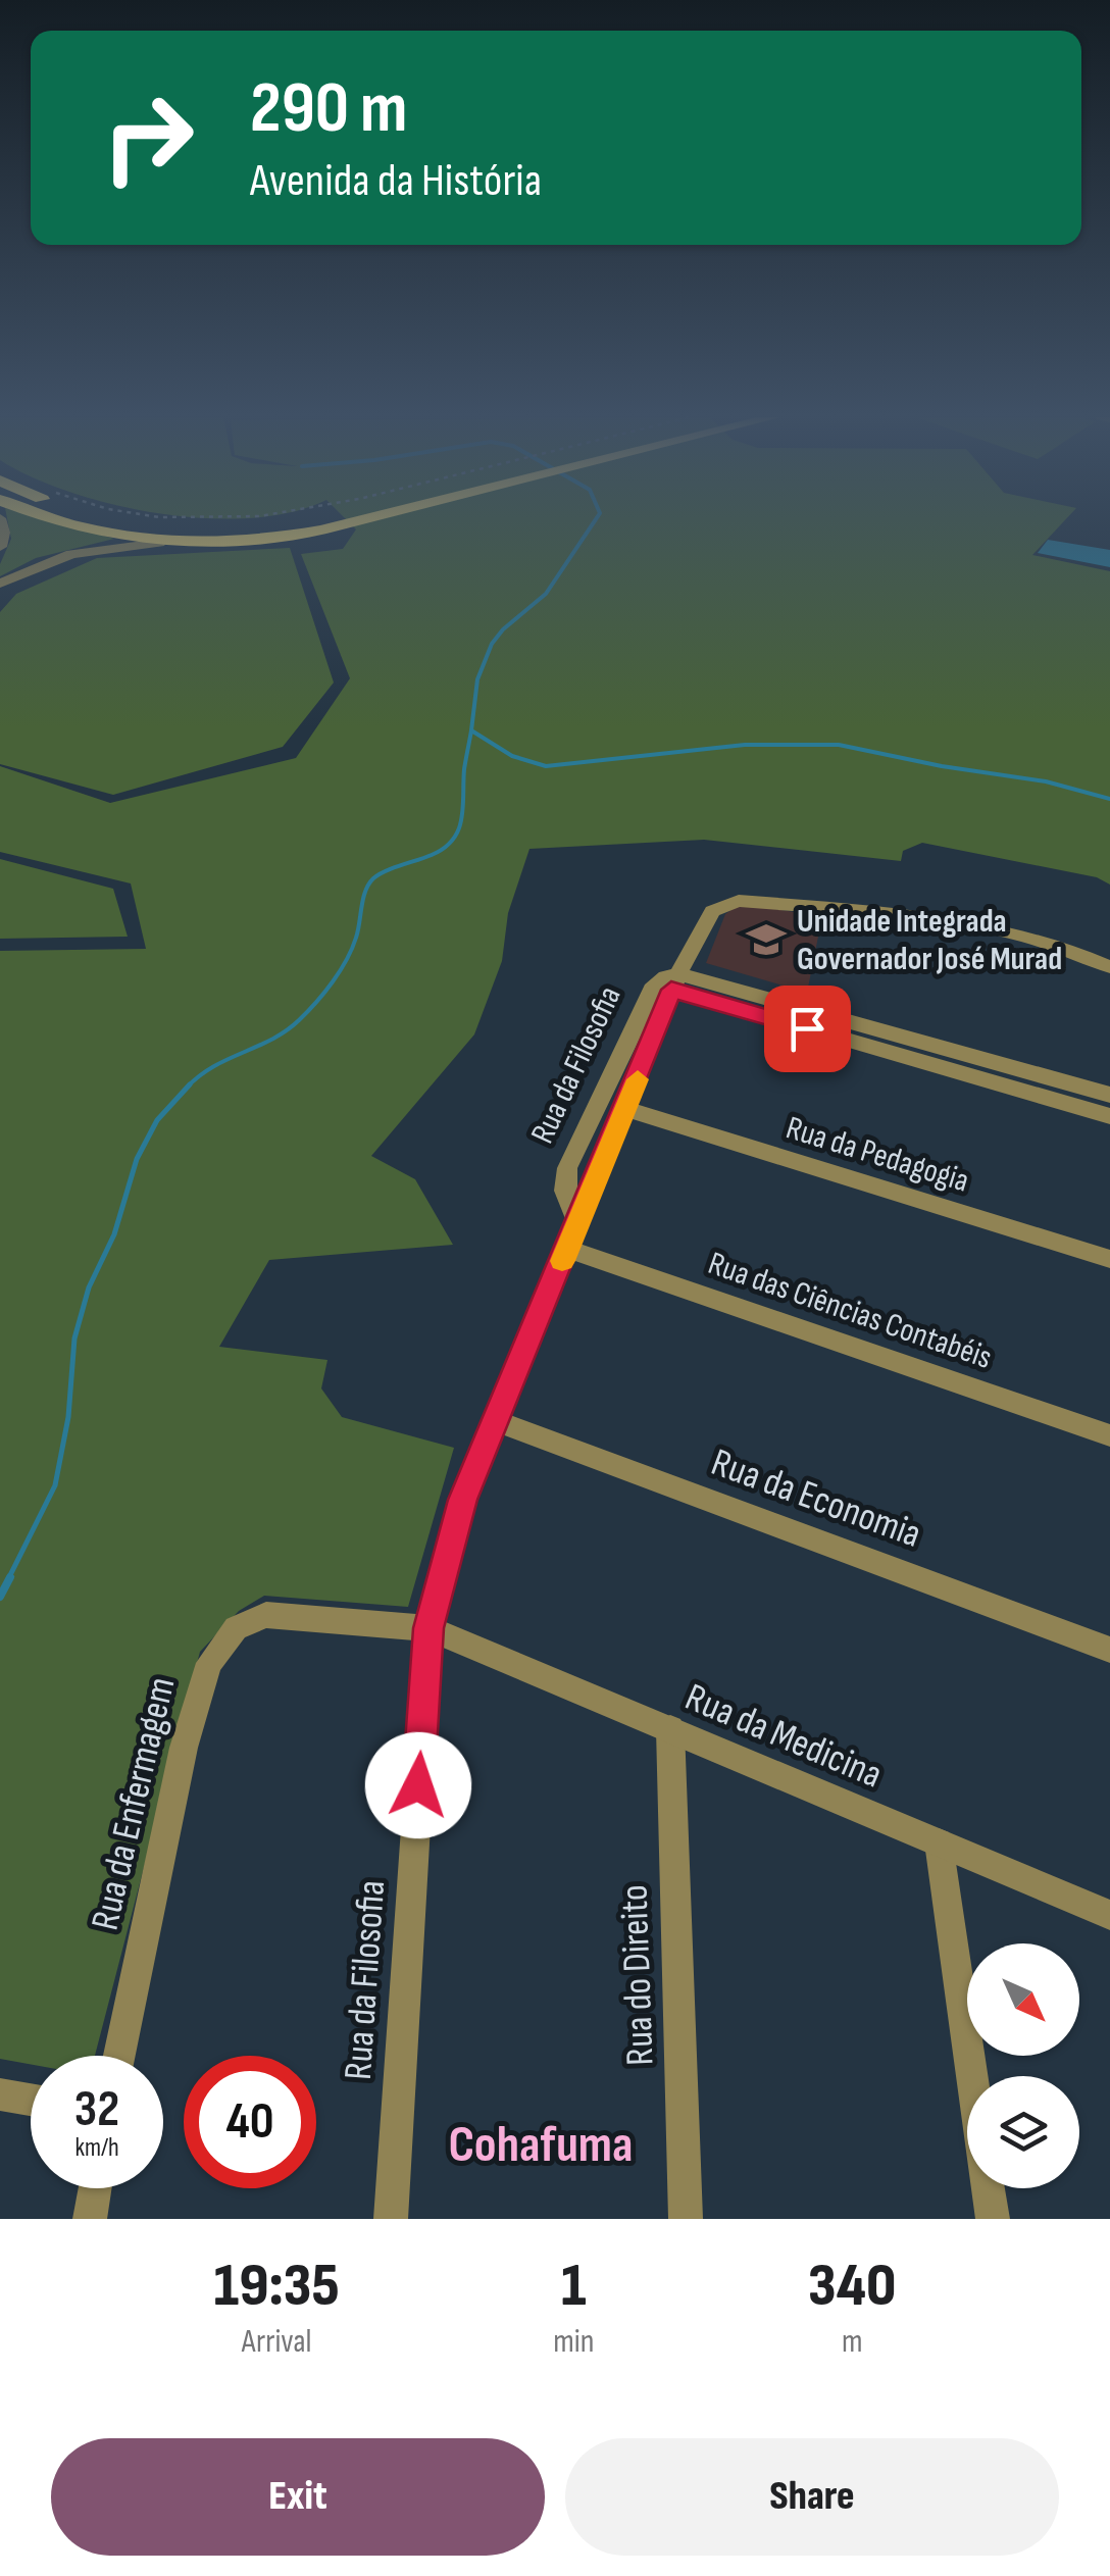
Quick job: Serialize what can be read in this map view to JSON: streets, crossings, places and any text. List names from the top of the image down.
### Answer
{
  "streets": {
    "street": [
      "Rua da Filosofia",
      "Rua da Pedagogia",
      "Rua das Ciências Contabéis",
      "Rua da Economia",
      "Rua da Medicina",
      "Rua da Enfermagem",
      "Rua do Direito"
    ]
  },
  "crossings": [
    ["Rua da Filosofia", "Rua da Pedagogia"],
    ["Rua da Filosofia", "Rua das Ciências Contabéis"],
    ["Rua da Filosofia", "Rua da Economia"],
    ["Rua da Filosofia", "Rua da Medicina"],
    ["Rua da Filosofia", "Rua da Enfermagem"],
    ["Rua da Medicina", "Rua da Enfermagem"],
    ["Rua da Medicina", "Rua do Direito"]
  ],
  "districts": ["Cohafuma"],
  "places": {
    "school or university": ["Unidade Integrada Governador José Murad"]
  },
  "north": "bottom right",
  "page": {
    "turn": ["290 m", "Avenida da História"],
    "speed": "32 km/h",
    "limit": "40",
    "eta": [
      "19:35",
      "Arrival",
      "1",
      "min",
      "340",
      "m"
    ],
    "buttons": ["Exit", "Share"]
  }
}
